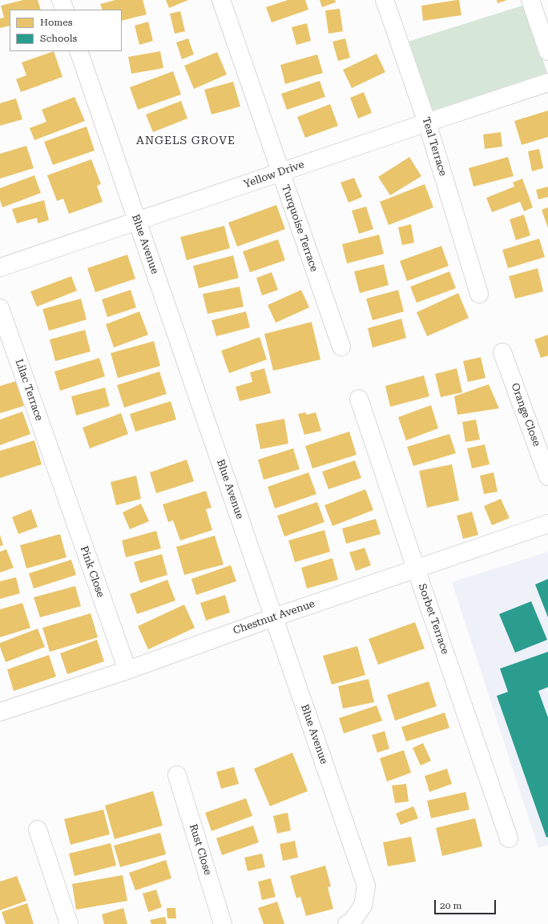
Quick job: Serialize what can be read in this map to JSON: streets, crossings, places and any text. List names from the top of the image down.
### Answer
{
  "streets": {
    "street": [
      "Teal Terrace",
      "Yellow Drive",
      "Turquoise Terrace",
      "Blue Avenue",
      "Lilac Terrace",
      "Orange Close",
      "Pink Close",
      "Chestnut Avenue",
      "Sorbet Terrace",
      "Rust Close"
    ]
  },
  "crossings": [
    ["Teal Terrace", "Yellow Drive"],
    ["Yellow Drive", "Turquoise Terrace"],
    ["Yellow Drive", "Blue Avenue"],
    ["Blue Avenue", "Chestnut Avenue"],
    ["Lilac Terrace", "Pink Close"],
    ["Pink Close", "Chestnut Avenue"],
    ["Chestnut Avenue", "Sorbet Terrace"]
  ],
  "districts": ["ANGELS GROVE"],
  "legend": ["Homes", "Schools"],
  "scale_bar": "20 m"
}
